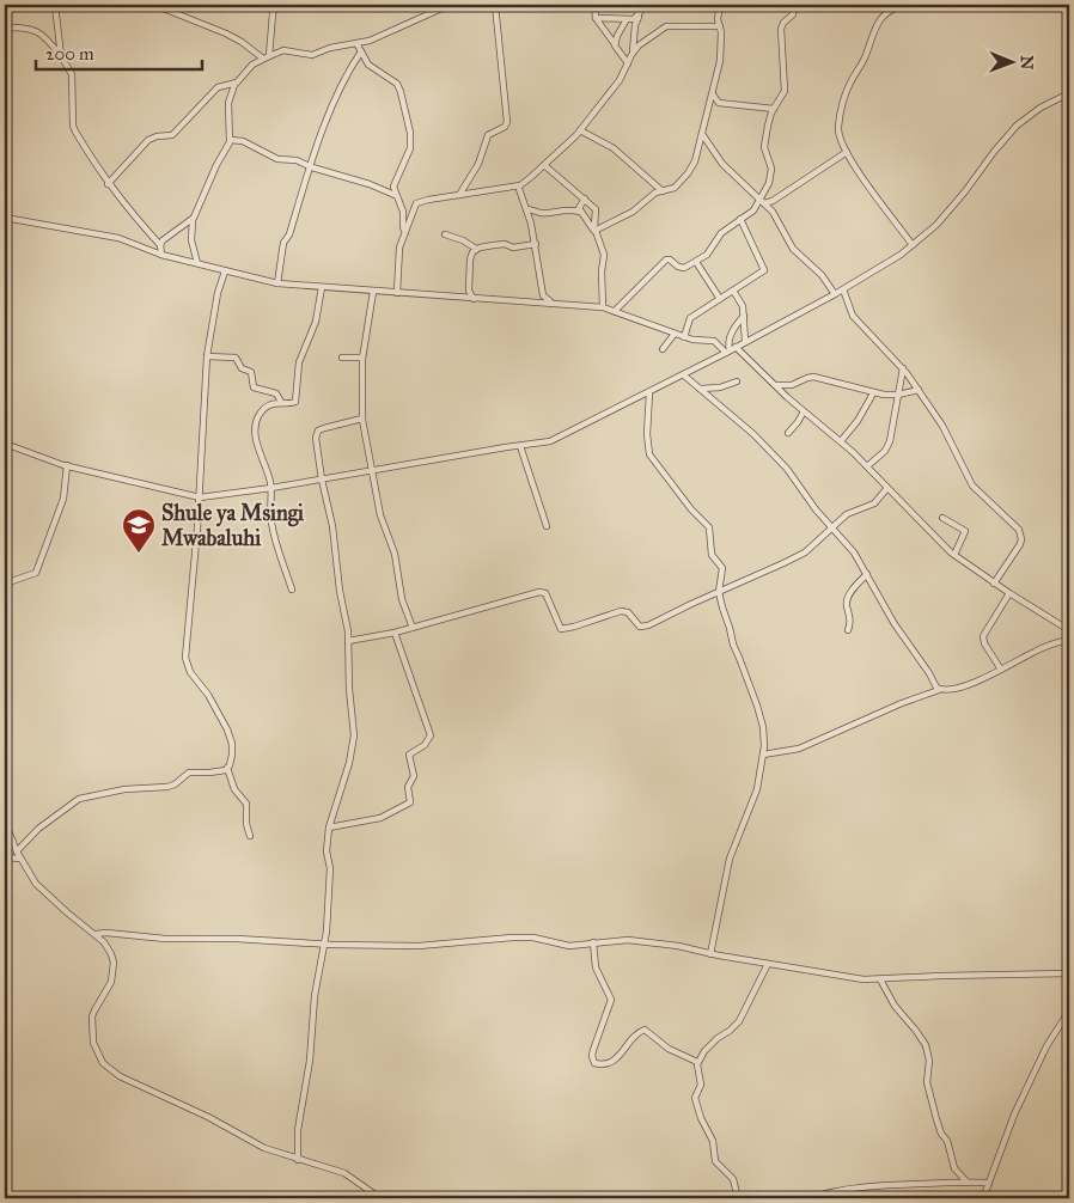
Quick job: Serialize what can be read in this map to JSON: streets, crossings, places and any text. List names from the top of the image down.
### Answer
{
  "places": {
    "school or university": ["Shule ya Msingi Mwabaluhi"]
  },
  "scale_bar": "200 m",
  "north": "right"
}
